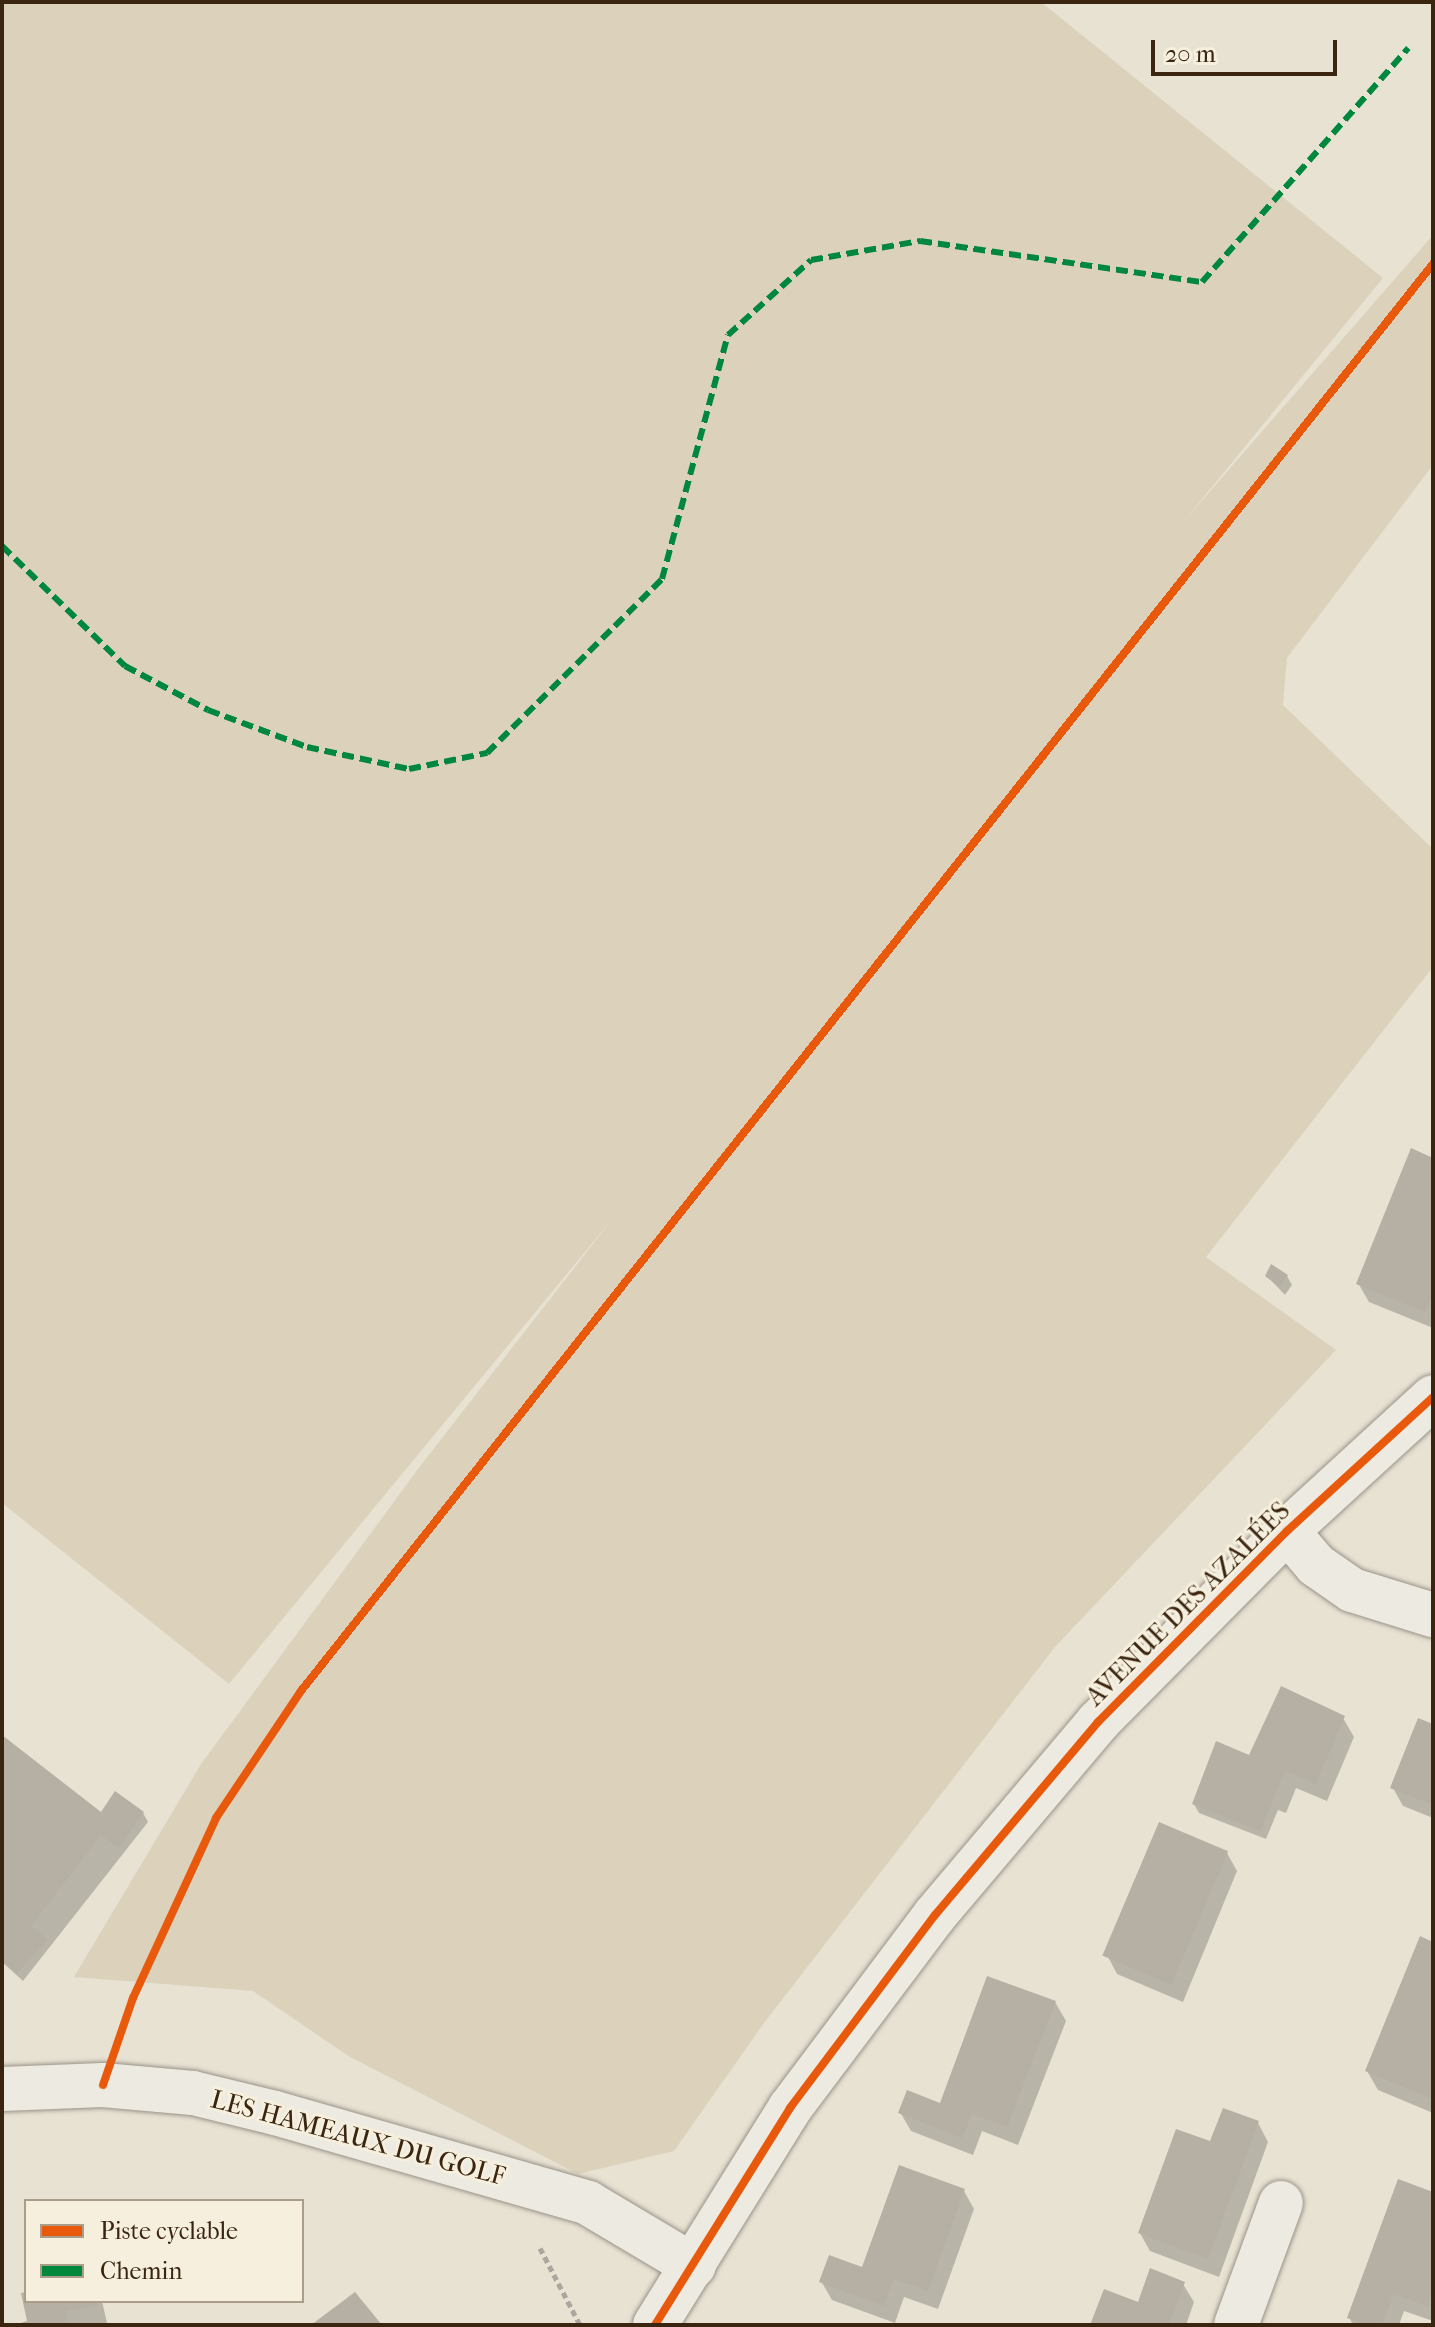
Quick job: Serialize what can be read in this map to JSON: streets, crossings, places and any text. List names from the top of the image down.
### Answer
{
  "streets": {
    "street": ["AVENUE DES AZALÉES", "LES HAMEAUX DU GOLF"]
  },
  "crossings": [
    ["AVENUE DES AZALÉES", "LES HAMEAUX DU GOLF"]
  ],
  "legend": ["Piste cyclable", "Chemin"],
  "scale_bar": "20 m"
}
